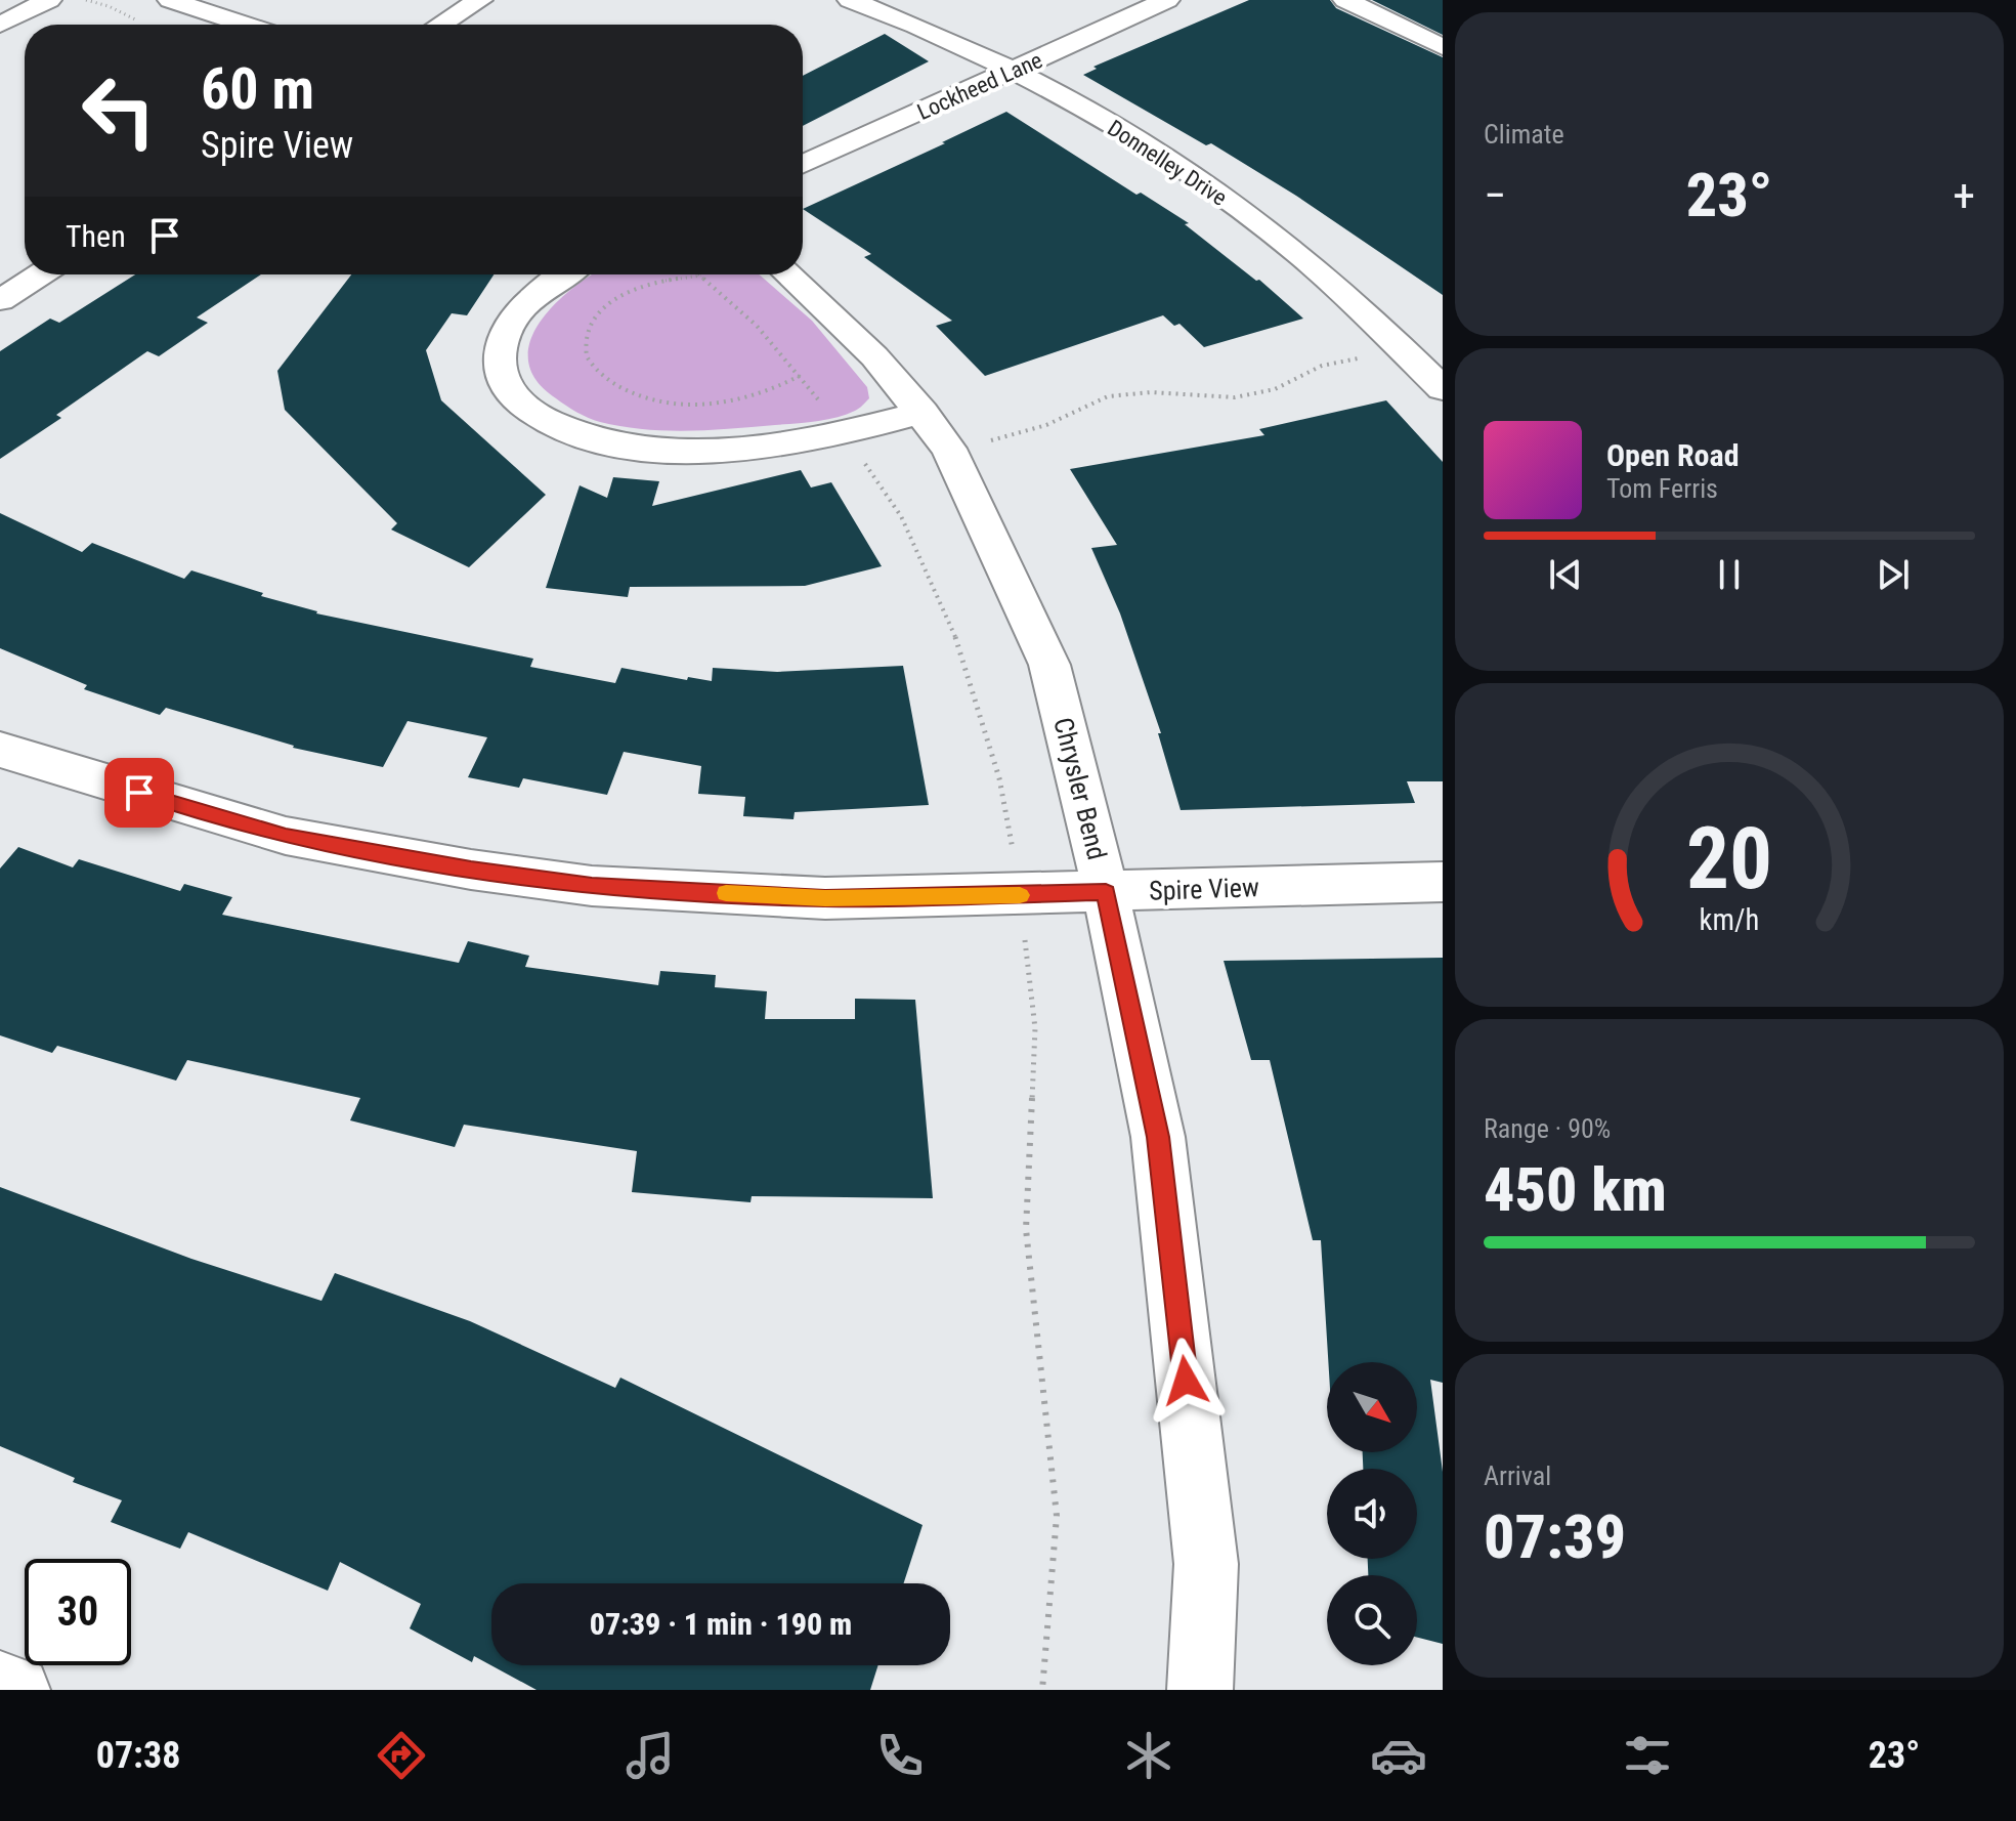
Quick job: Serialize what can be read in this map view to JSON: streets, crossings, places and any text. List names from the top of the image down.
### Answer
{
  "streets": {
    "street": [
      "Lockheed Lane",
      "Donnelley Drive",
      "Chrysler Bend",
      "Spire View"
    ]
  },
  "crossings": [
    ["Lockheed Lane", "Donnelley Drive"],
    ["Chrysler Bend", "Spire View"]
  ],
  "north": "bottom right",
  "page": {
    "tile": [
      "Climate",
      ["Range · 90%", "450 km"],
      ["Arrival", "07:39"]
    ],
    "turn": ["60 m", "Spire View"],
    "heat": ["−", "23°", "+"],
    "then": "Then",
    "song": ["Open Road", "Tom Ferris"],
    "limit": "30",
    "trip": "07:39 · 1 min · 190 m",
    "tabs": ["07:38", "23°"],
    "gauge": ["20", "km/h"]
  }
}
